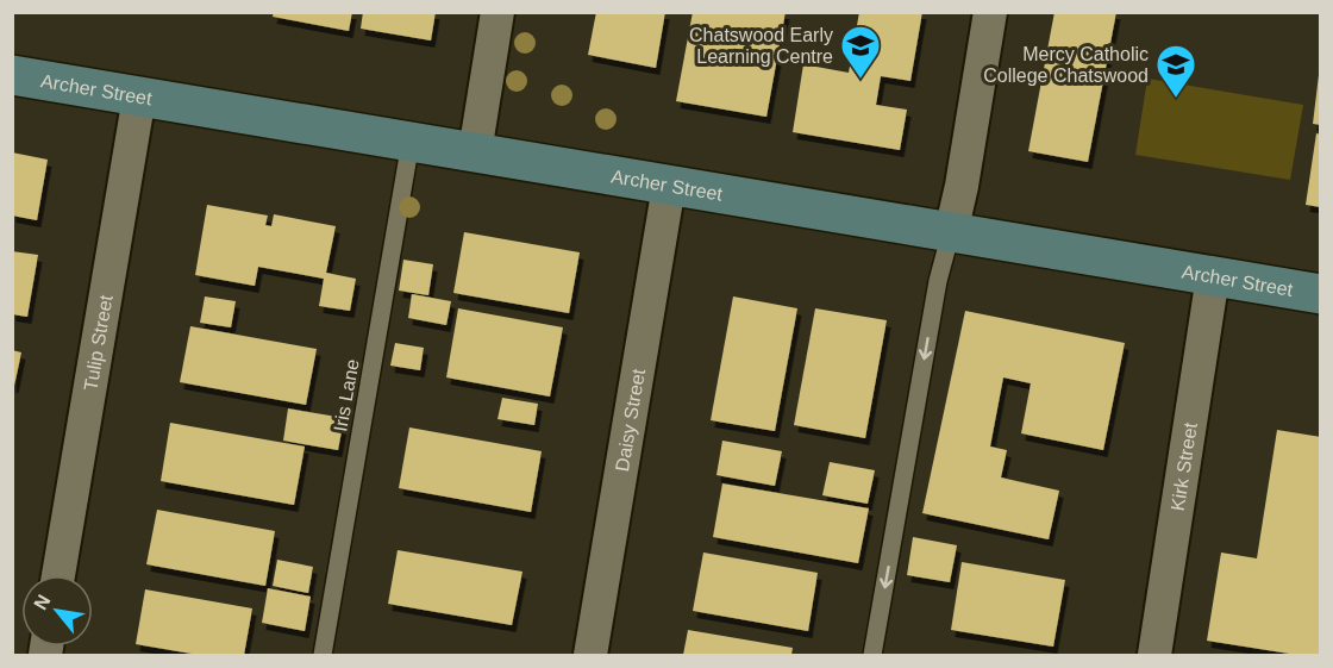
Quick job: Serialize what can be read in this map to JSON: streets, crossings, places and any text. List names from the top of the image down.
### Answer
{
  "streets": {
    "main road": ["Archer Street"],
    "street": ["Tulip Street", "Daisy Street", "Kirk Street"],
    "lane": ["Iris Lane"]
  },
  "crossings": [
    ["Archer Street", "Tulip Street"],
    ["Archer Street", "Iris Lane"],
    ["Archer Street", "Daisy Street"],
    ["Archer Street", "Kirk Street"]
  ],
  "places": {
    "school or university": ["Chatswood Early Learning Centre", "Mercy Catholic College Chatswood"]
  },
  "north": "top left"
}
